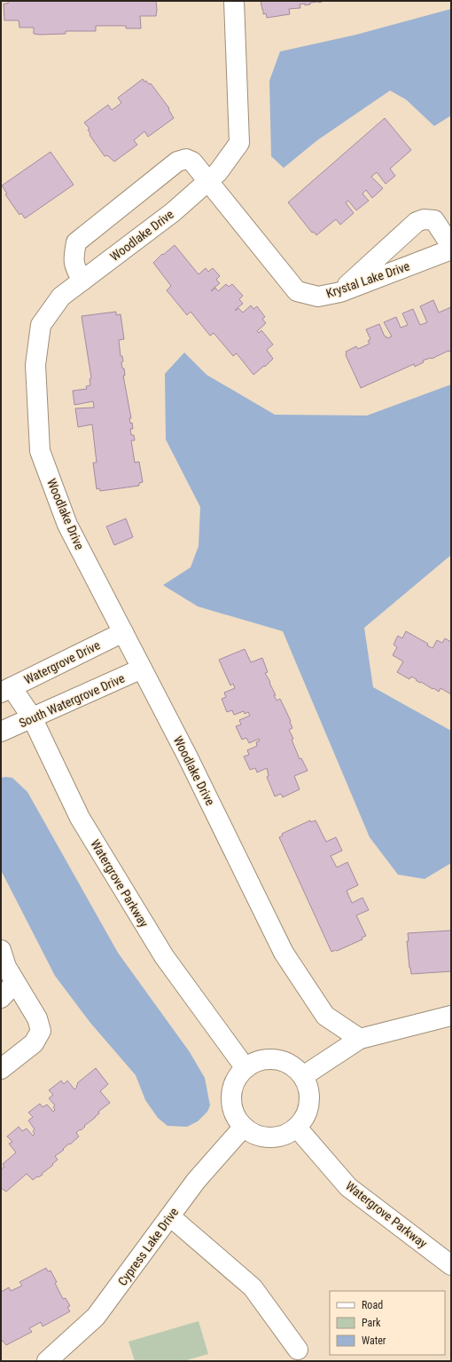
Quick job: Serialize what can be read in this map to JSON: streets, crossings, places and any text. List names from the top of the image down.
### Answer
{
  "streets": {
    "street": [
      "Woodlake Drive",
      "Krystal Lake Drive",
      "Watergrove Drive",
      "South Watergrove Drive",
      "Watergrove Parkway",
      "Cypress Lake Drive"
    ]
  },
  "crossings": [
    ["Woodlake Drive", "Krystal Lake Drive"],
    ["Woodlake Drive", "Watergrove Drive"],
    ["Woodlake Drive", "South Watergrove Drive"],
    ["Watergrove Drive", "Watergrove Parkway"],
    ["South Watergrove Drive", "Watergrove Parkway"],
    ["Watergrove Parkway", "Cypress Lake Drive"]
  ],
  "legend": ["Road", "Park", "Water"]
}
